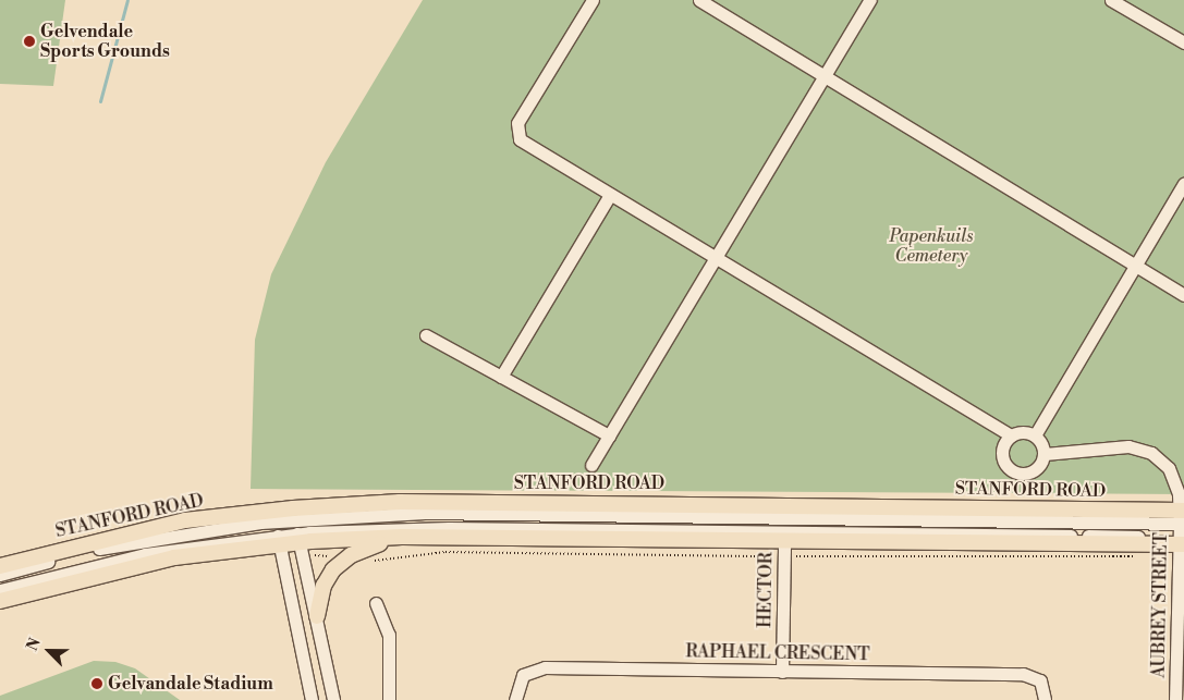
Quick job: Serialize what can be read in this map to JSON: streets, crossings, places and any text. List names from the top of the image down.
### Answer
{
  "streets": {
    "main road": ["STANFORD ROAD"],
    "street": ["HECTOR", "AUBREY STREET", "RAPHAEL CRESCENT"]
  },
  "crossings": [
    ["STANFORD ROAD", "HECTOR"],
    ["STANFORD ROAD", "AUBREY STREET"],
    ["HECTOR", "RAPHAEL CRESCENT"]
  ],
  "parks": ["Papenkuils Cemetery"],
  "places": ["Gelvendale Sports Grounds", "Gelvandale Stadium"],
  "north": "top left"
}
